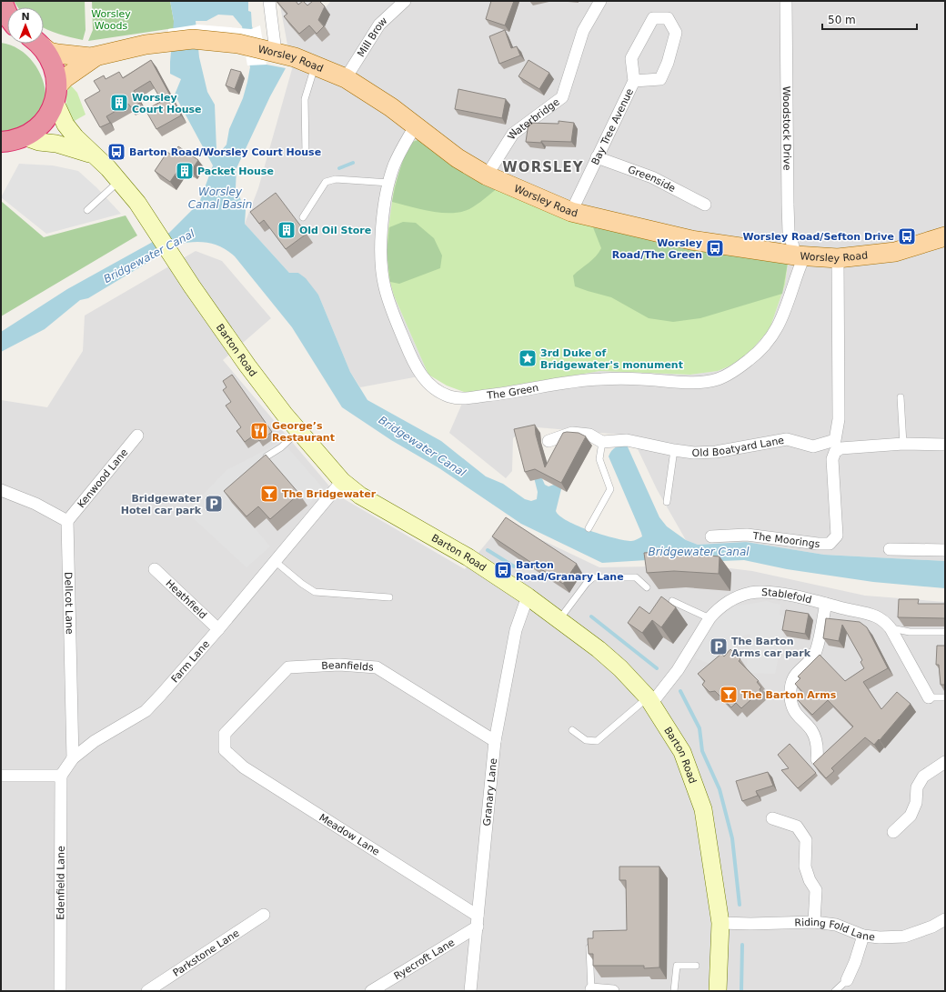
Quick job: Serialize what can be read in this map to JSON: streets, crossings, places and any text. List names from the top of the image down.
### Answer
{
  "streets": {
    "main road": ["Worsley Road", "Barton Road"],
    "street": [
      "Mill Brow",
      "Waterbridge",
      "Bay Tree Avenue",
      "Woodstock Drive",
      "Greenside",
      "The Green",
      "Old Boatyard Lane",
      "Kenwood Lane",
      "The Moorings",
      "Stablefold",
      "Heathfield",
      "Dellcot Lane",
      "Farm Lane",
      "Beanfields",
      "Granary Lane",
      "Meadow Lane",
      "Edenfield Lane",
      "Riding Fold Lane",
      "Parkstone Lane",
      "Ryecroft Lane"
    ]
  },
  "crossings": [
    ["Mill Brow", "Worsley Road"],
    ["Worsley Road", "Waterbridge"],
    ["Worsley Road", "Bay Tree Avenue"],
    ["Worsley Road", "Woodstock Drive"],
    ["Worsley Road", "Barton Road"],
    ["Worsley Road", "The Green"],
    ["Worsley Road", "Old Boatyard Lane"],
    ["Bay Tree Avenue", "Greenside"],
    ["Woodstock Drive", "The Green"],
    ["Barton Road", "Stablefold"],
    ["Barton Road", "Farm Lane"],
    ["Barton Road", "Granary Lane"],
    ["Barton Road", "Riding Fold Lane"],
    ["Kenwood Lane", "Dellcot Lane"],
    ["Heathfield", "Farm Lane"],
    ["Dellcot Lane", "Farm Lane"],
    ["Farm Lane", "Edenfield Lane"],
    ["Beanfields", "Granary Lane"],
    ["Beanfields", "Meadow Lane"],
    ["Granary Lane", "Meadow Lane"],
    ["Granary Lane", "Ryecroft Lane"],
    ["Meadow Lane", "Ryecroft Lane"]
  ],
  "districts": ["WORSLEY"],
  "water": ["Worsley Canal Basin", "Bridgewater Canal"],
  "parks": ["Worsley Woods"],
  "places": {
    "building": ["Worsley Court House", "Packet House", "Old Oil Store"],
    "bus stop": [
      "Barton Road/Worsley Court House",
      "Worsley Road/Sefton Drive",
      "Worsley Road/The Green",
      "Barton Road/Granary Lane"
    ],
    "place": ["3rd Duke of Bridgewater's monument"],
    "restaurant": ["George’s Restaurant"],
    "bar": ["The Bridgewater", "The Barton Arms"],
    "parking": ["Bridgewater Hotel car park", "The Barton Arms car park"]
  },
  "scale_bar": "50 m",
  "north": "top"
}
